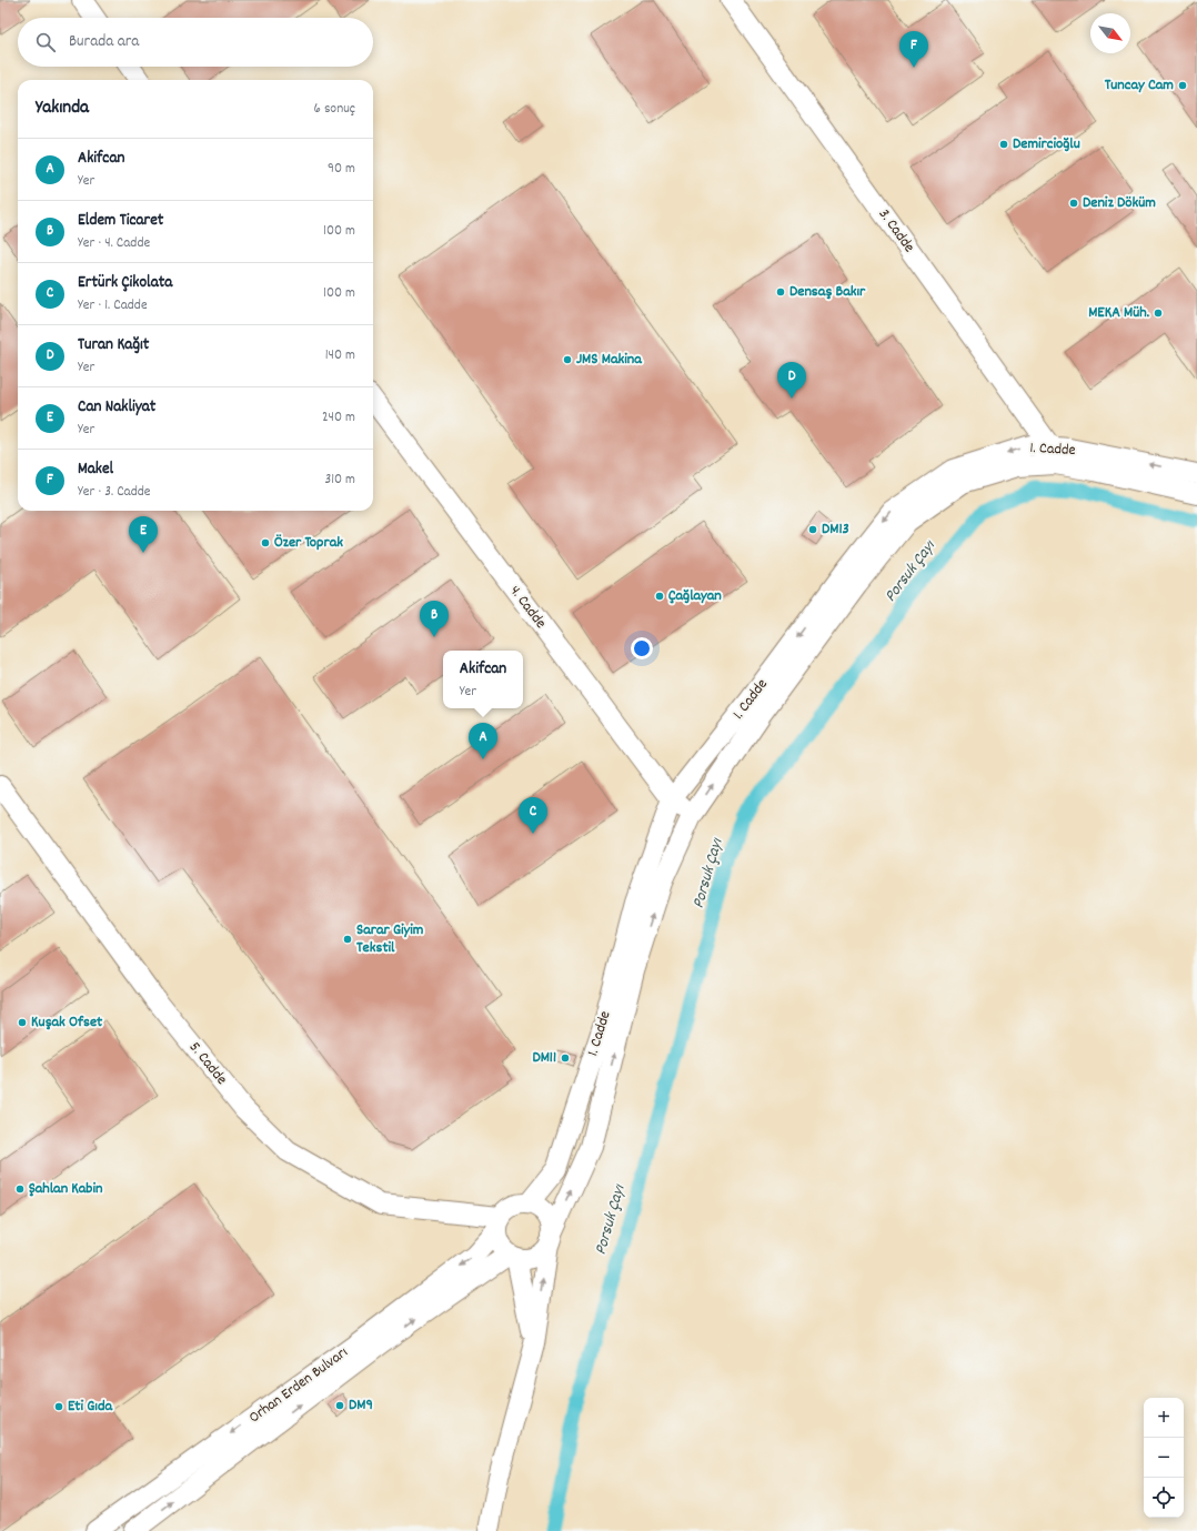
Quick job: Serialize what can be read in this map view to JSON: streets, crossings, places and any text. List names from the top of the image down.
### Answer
{
  "streets": {
    "street": [
      "3. Cadde",
      "1. Cadde",
      "4. Cadde",
      "5. Cadde",
      "Orhan Erden Bulvarı"
    ]
  },
  "crossings": [
    ["3. Cadde", "1. Cadde"],
    ["1. Cadde", "4. Cadde"],
    ["1. Cadde", "5. Cadde"],
    ["1. Cadde", "Orhan Erden Bulvarı"],
    ["5. Cadde", "Orhan Erden Bulvarı"]
  ],
  "water": ["Porsuk Çayı"],
  "places": [
    "Tuncay Cam",
    "Demircioğlu",
    "Deniz Döküm",
    "Densaş Bakır",
    "MEKA Müh.",
    "JMS Makina",
    "DM13",
    "Özer Toprak",
    "Çağlayan",
    "Sarar Giyim Tekstil",
    "Kuşak Ofset",
    "DM11",
    "Şahlan Kabin",
    "DM9",
    "Eti Gıda"
  ],
  "north": "bottom right",
  "page": {
    "search": "Burada ara",
    "pins": [
      "F",
      "D",
      "E",
      "B",
      "A",
      "C"
    ],
    "heading": ["Yakında", "6 sonuç"],
    "list": [
      {
        "mark": "A",
        "name": "Akifcan",
        "note": "Yer",
        "value": "90 m"
      },
      {
        "mark": "B",
        "name": "Eldem Ticaret",
        "note": "Yer · 4. Cadde",
        "value": "100 m"
      },
      {
        "mark": "C",
        "name": "Ertürk Çikolata",
        "note": "Yer · 1. Cadde",
        "value": "100 m"
      },
      {
        "mark": "D",
        "name": "Turan Kağıt",
        "note": "Yer",
        "value": "140 m"
      },
      {
        "mark": "E",
        "name": "Can Nakliyat",
        "note": "Yer",
        "value": "240 m"
      },
      {
        "mark": "F",
        "name": "Makel",
        "note": "Yer · 3. Cadde",
        "value": "310 m"
      }
    ],
    "popup": ["Akifcan", "Yer"],
    "map_buttons": ["+", "−"]
  }
}
